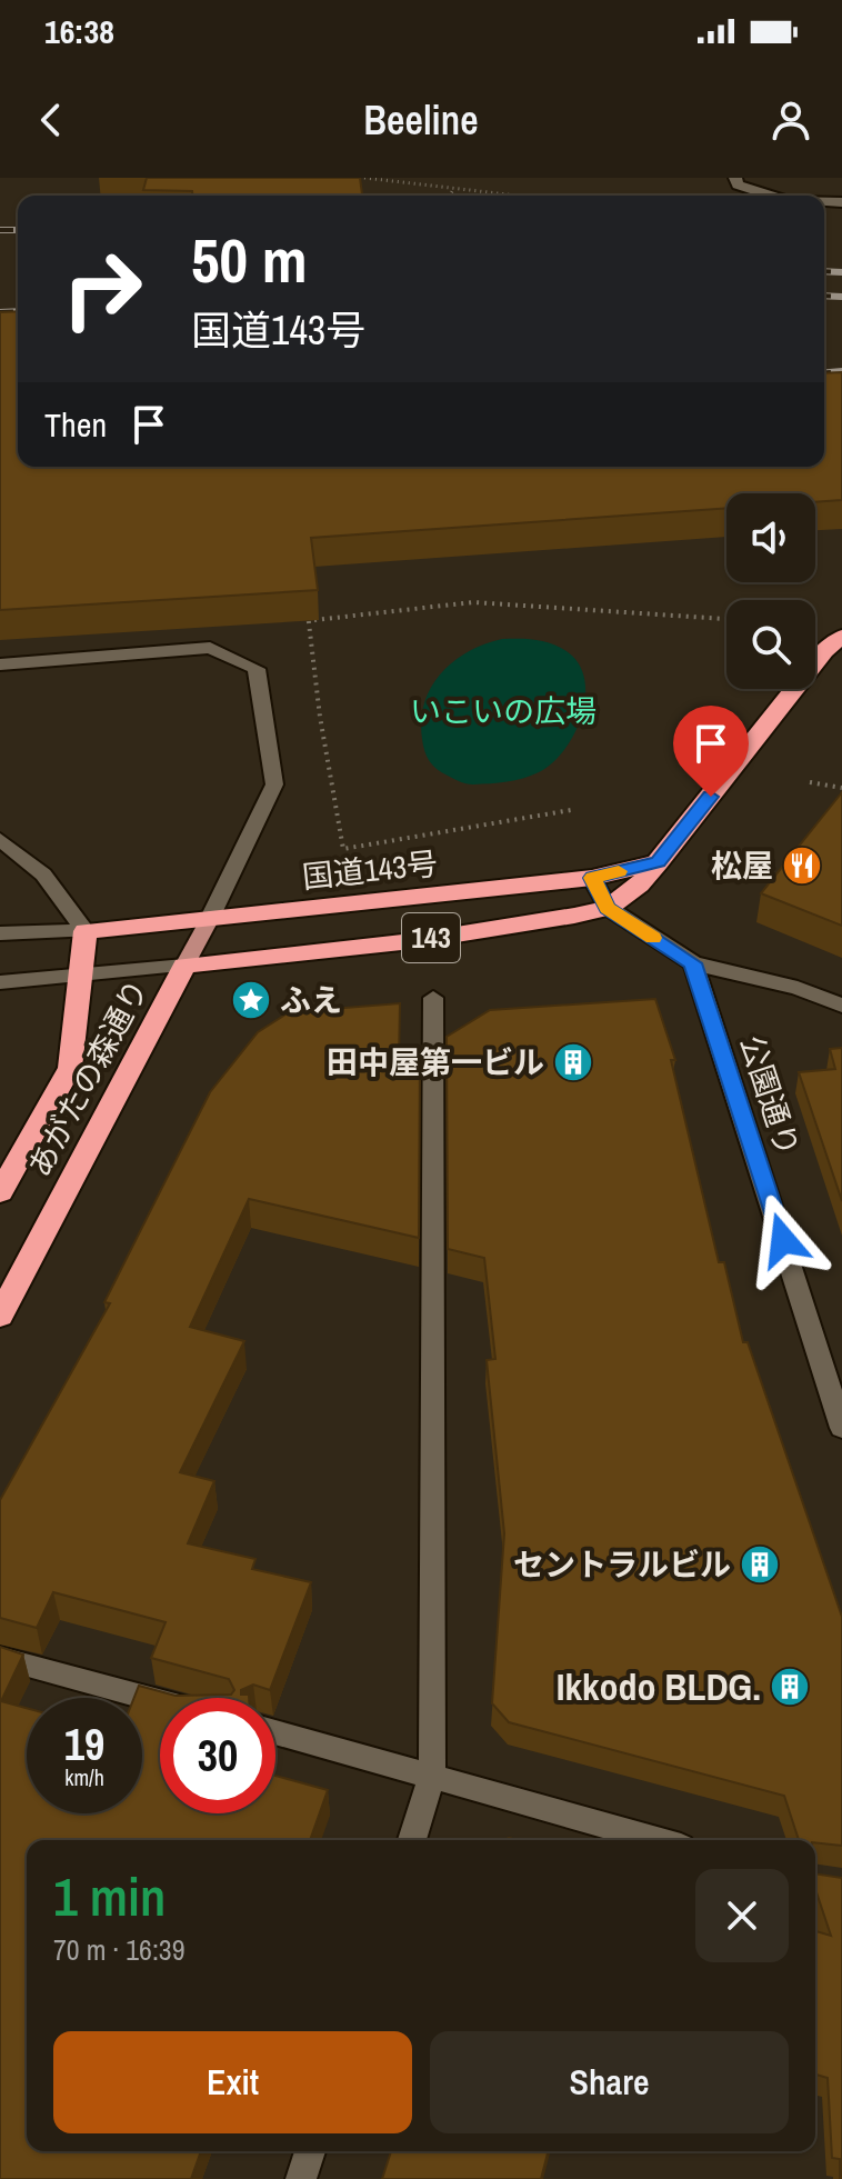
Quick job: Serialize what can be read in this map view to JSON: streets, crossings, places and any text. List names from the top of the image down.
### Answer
{
  "streets": {
    "highway": ["国道143号", "143", "あがたの森通り"],
    "street": ["公園通り"]
  },
  "crossings": [
    ["国道143号", "143"],
    ["国道143号", "あがたの森通り"],
    ["143", "あがたの森通り"]
  ],
  "parks": ["いこいの広場"],
  "places": {
    "restaurant": ["松屋"],
    "place": ["ふえ"],
    "building": ["田中屋第一ビル", "セントラルビル", "Ikkodo BLDG."]
  },
  "page": {
    "status": "16:38",
    "header": "Beeline",
    "turn": ["50 m", "国道143号"],
    "then": "Then",
    "speed": "19 km/h",
    "limit": "30",
    "heading": ["1 min", "70 m · 16:39"],
    "buttons": ["Exit", "Share"]
  }
}
